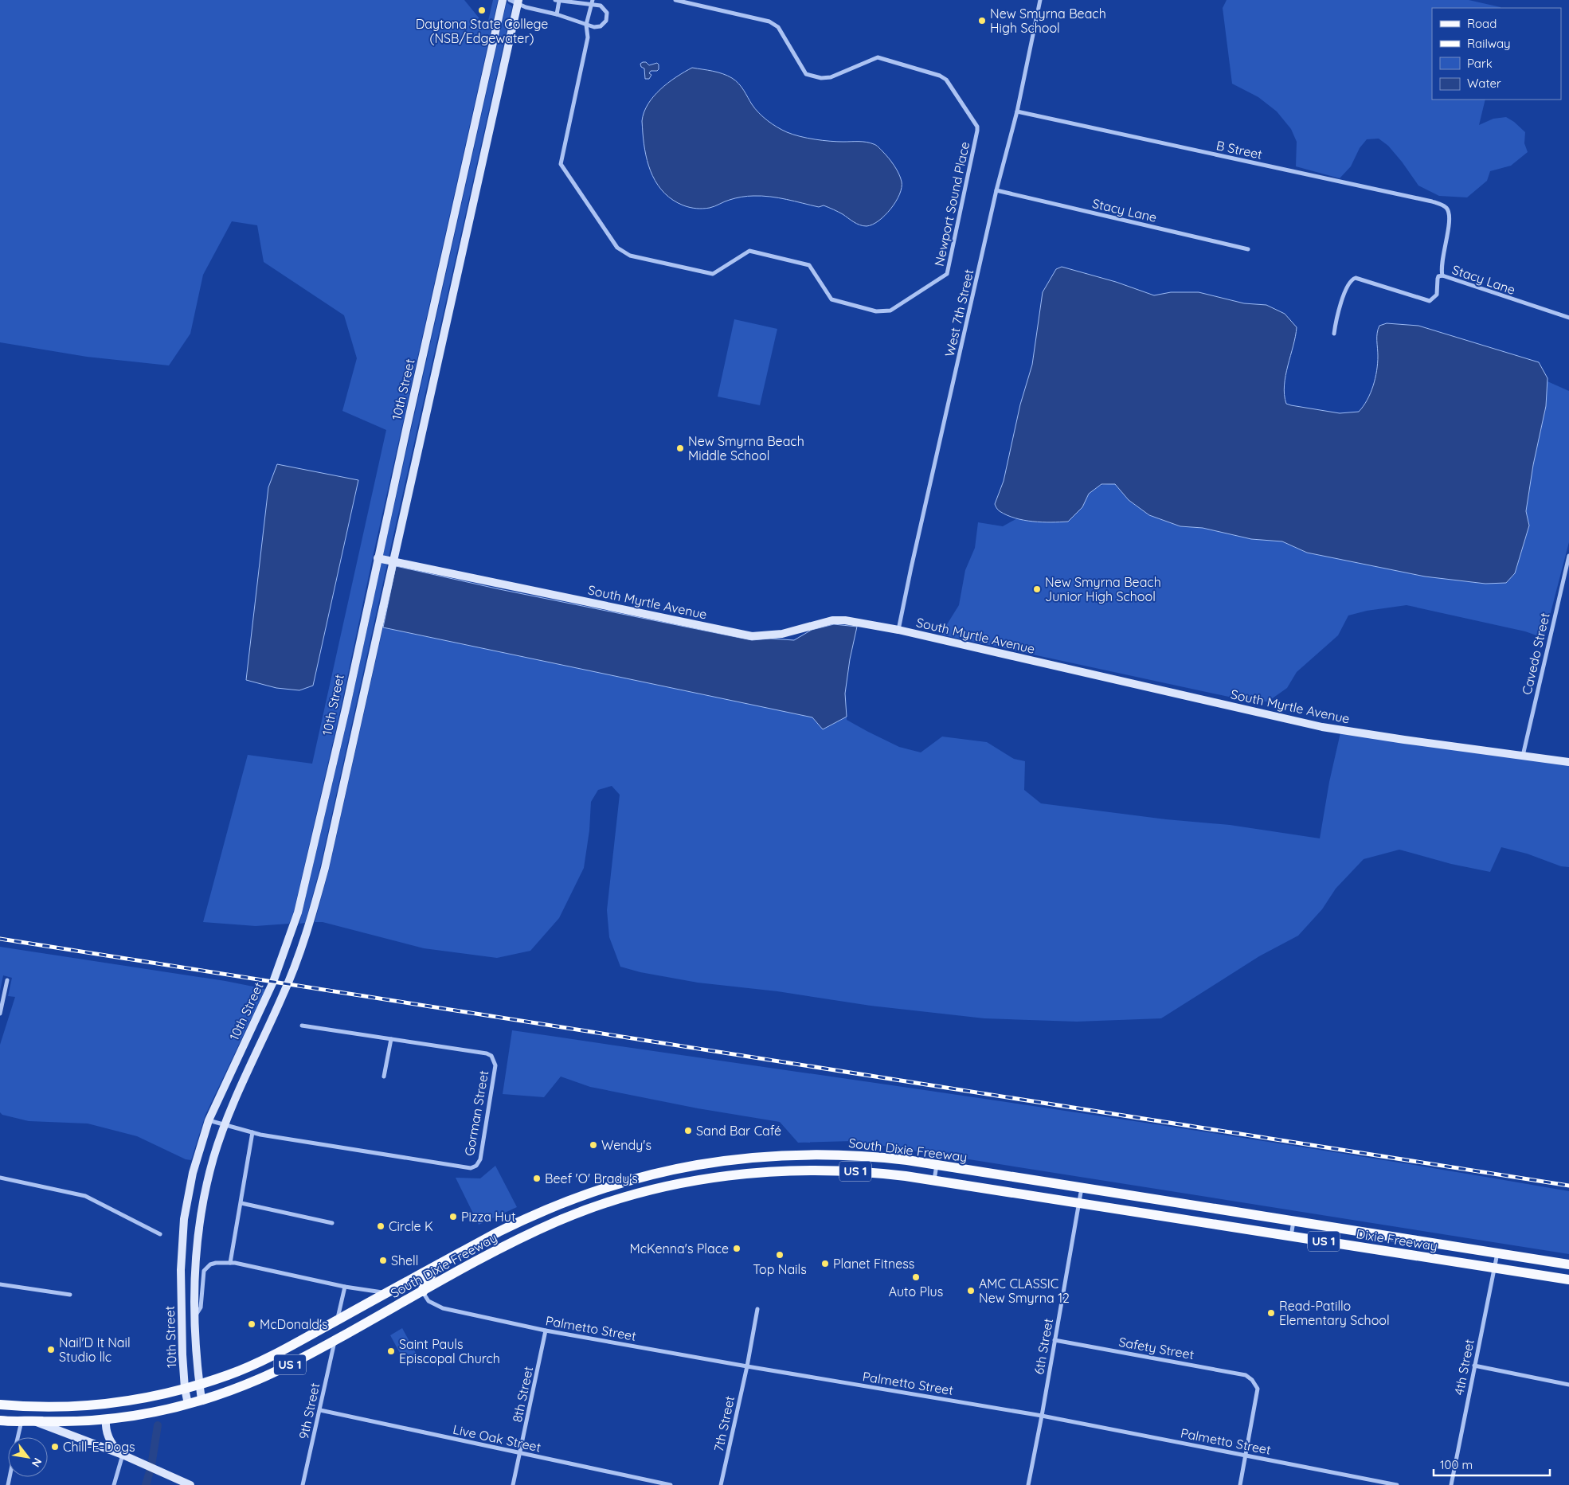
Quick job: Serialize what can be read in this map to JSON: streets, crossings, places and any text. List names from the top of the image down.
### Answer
{
  "streets": {
    "main road": ["South Dixie Freeway", "US 1", "Dixie Freeway"],
    "street": [
      "B Street",
      "Newport Sound Place",
      "Stacy Lane",
      "West 7th Street",
      "10th Street",
      "South Myrtle Avenue",
      "Cavedo Street",
      "Gorman Street",
      "Palmetto Street",
      "6th Street",
      "Safety Street",
      "4th Street",
      "8th Street",
      "9th Street",
      "7th Street",
      "Live Oak Street"
    ]
  },
  "crossings": [
    ["B Street", "Stacy Lane"],
    ["B Street", "West 7th Street"],
    ["Stacy Lane", "West 7th Street"],
    ["West 7th Street", "South Myrtle Avenue"],
    ["10th Street", "South Myrtle Avenue"],
    ["10th Street", "Gorman Street"],
    ["10th Street", "South Dixie Freeway"],
    ["South Myrtle Avenue", "Cavedo Street"],
    ["South Dixie Freeway", "US 1"],
    ["South Dixie Freeway", "Dixie Freeway"],
    ["South Dixie Freeway", "Palmetto Street"],
    ["South Dixie Freeway", "6th Street"],
    ["South Dixie Freeway", "9th Street"],
    ["Dixie Freeway", "6th Street"],
    ["Dixie Freeway", "4th Street"],
    ["Palmetto Street", "6th Street"],
    ["Palmetto Street", "Safety Street"],
    ["Palmetto Street", "8th Street"],
    ["Palmetto Street", "7th Street"],
    ["6th Street", "Safety Street"],
    ["8th Street", "Live Oak Street"],
    ["9th Street", "Live Oak Street"]
  ],
  "places": [
    "Daytona State College (NSB/Edgewater)",
    "New Smyrna Beach High School",
    "New Smyrna Beach Middle School",
    "New Smyrna Beach Junior High School",
    "Sand Bar Café",
    "Wendy's",
    "Beef 'O' Brady's",
    "Pizza Hut",
    "Circle K",
    "McKenna's Place",
    "Top Nails",
    "Shell",
    "Planet Fitness",
    "Auto Plus",
    "AMC CLASSIC New Smyrna 12",
    "Read-Patillo Elementary School",
    "McDonald's",
    "Nail'D It Nail Studio llc",
    "Saint Pauls Episcopal Church",
    "Chill-E-Dogs"
  ],
  "legend": [
    "Road",
    "Railway",
    "Park",
    "Water"
  ],
  "scale_bar": "100 m",
  "north": "bottom right"
}
